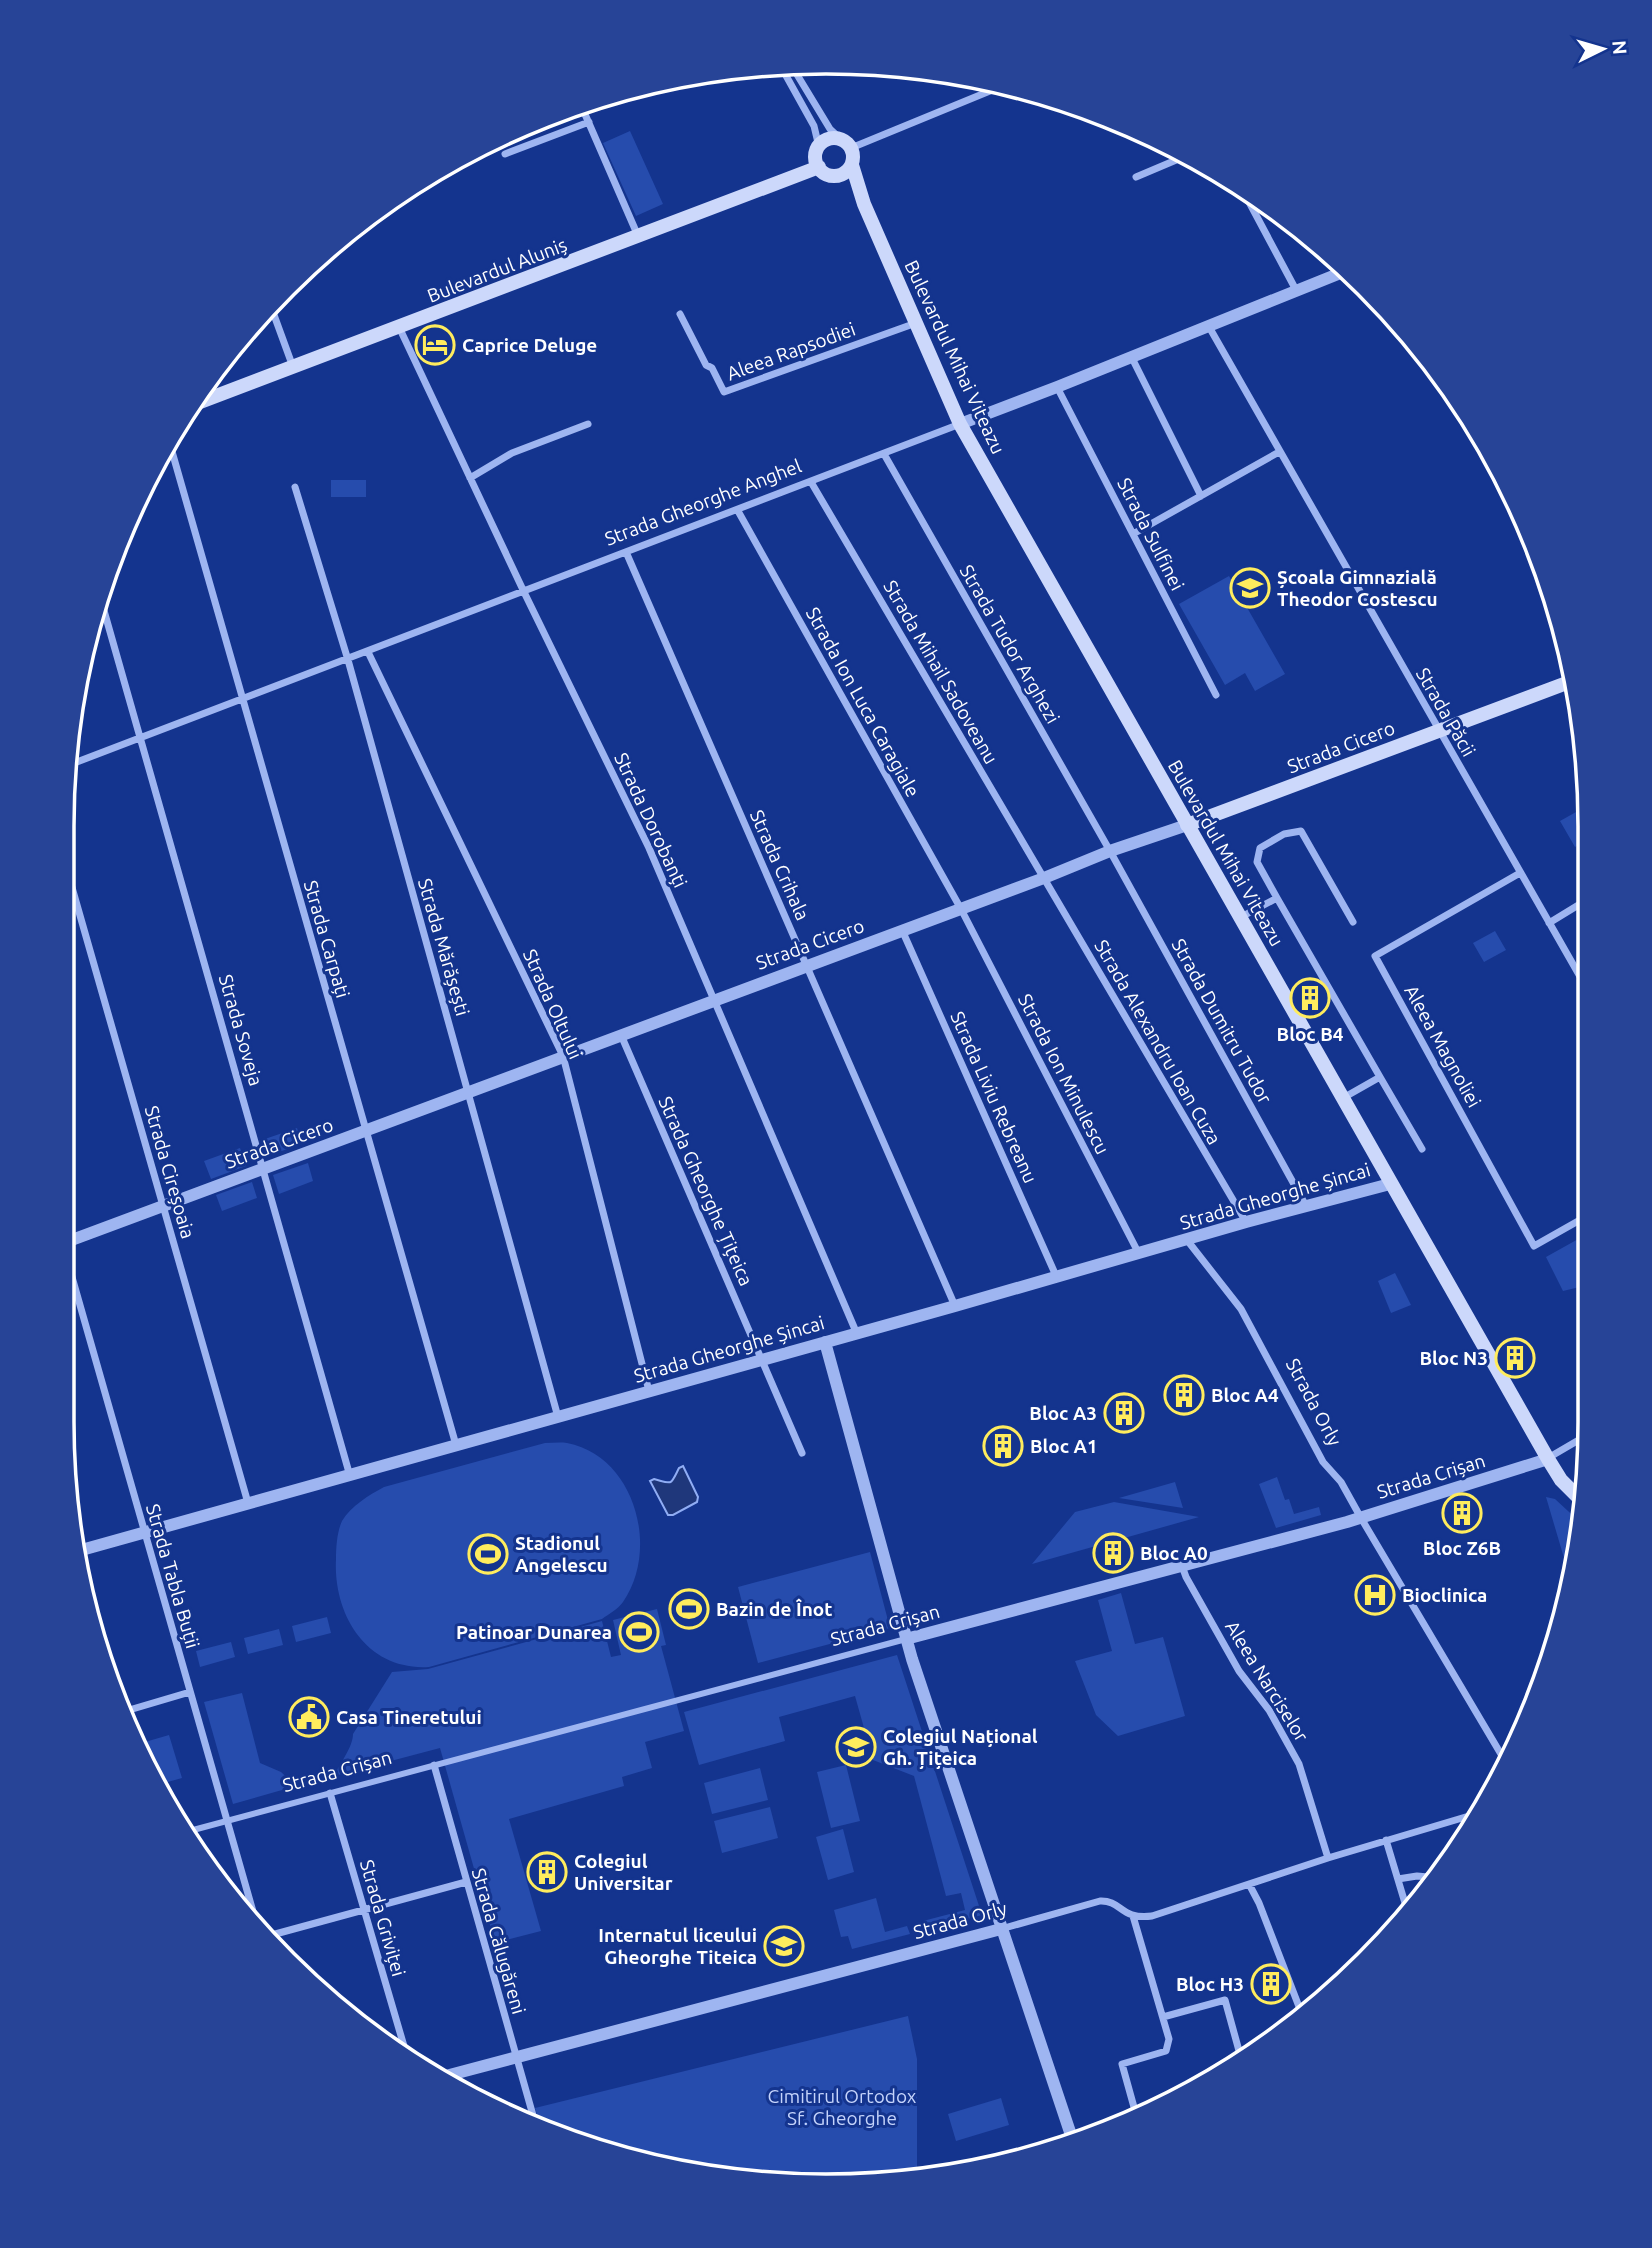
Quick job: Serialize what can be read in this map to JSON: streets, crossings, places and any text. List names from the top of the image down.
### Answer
{
  "streets": {
    "main road": ["Bulevardul Aluniș", "Bulevardul Mihai Viteazu", "Strada Cicero"],
    "street": [
      "Aleea Rapsodiei",
      "Strada Gheorghe Anghel",
      "Strada Sulfinei",
      "Strada Tudor Arghezi",
      "Strada Mihail Sadoveanu",
      "Strada Ion Luca Caragiale",
      "Strada Păcii",
      "Strada Dorobanți",
      "Strada Crihala",
      "Strada Carpați",
      "Strada Mărășești",
      "Strada Oltului",
      "Strada Dumitru Tudor",
      "Strada Soveja",
      "Strada Alexandru Ioan Cuza",
      "Aleea Magnoliei",
      "Strada Ion Minulescu",
      "Strada Liviu Rebreanu",
      "Strada Cireșoaia",
      "Strada Gheorghe Țițeica",
      "Strada Gheorghe Șincai",
      "Strada Orly",
      "Strada Crișan",
      "Strada Tabla Buții",
      "Aleea Narciselor",
      "Strada Griviței",
      "Strada Călugăreni"
    ]
  },
  "crossings": [
    ["Bulevardul Aluniș", "Bulevardul Mihai Viteazu"],
    ["Bulevardul Aluniș", "Strada Dorobanți"],
    ["Aleea Rapsodiei", "Bulevardul Mihai Viteazu"],
    ["Bulevardul Mihai Viteazu", "Strada Gheorghe Anghel"],
    ["Bulevardul Mihai Viteazu", "Strada Cicero"],
    ["Bulevardul Mihai Viteazu", "Strada Gheorghe Șincai"],
    ["Bulevardul Mihai Viteazu", "Strada Crișan"],
    ["Strada Gheorghe Anghel", "Strada Sulfinei"],
    ["Strada Gheorghe Anghel", "Strada Tudor Arghezi"],
    ["Strada Gheorghe Anghel", "Strada Mihail Sadoveanu"],
    ["Strada Gheorghe Anghel", "Strada Ion Luca Caragiale"],
    ["Strada Gheorghe Anghel", "Strada Păcii"],
    ["Strada Gheorghe Anghel", "Strada Dorobanți"],
    ["Strada Gheorghe Anghel", "Strada Crihala"],
    ["Strada Gheorghe Anghel", "Strada Carpați"],
    ["Strada Gheorghe Anghel", "Strada Mărășești"],
    ["Strada Gheorghe Anghel", "Strada Oltului"],
    ["Strada Gheorghe Anghel", "Strada Soveja"],
    ["Strada Tudor Arghezi", "Strada Cicero"],
    ["Strada Tudor Arghezi", "Strada Dumitru Tudor"],
    ["Strada Mihail Sadoveanu", "Strada Cicero"],
    ["Strada Mihail Sadoveanu", "Strada Alexandru Ioan Cuza"],
    ["Strada Ion Luca Caragiale", "Strada Cicero"],
    ["Strada Ion Luca Caragiale", "Strada Ion Minulescu"],
    ["Strada Păcii", "Strada Cicero"],
    ["Strada Păcii", "Aleea Magnoliei"],
    ["Strada Cicero", "Strada Dorobanți"],
    ["Strada Cicero", "Strada Crihala"],
    ["Strada Cicero", "Strada Carpați"],
    ["Strada Cicero", "Strada Mărășești"],
    ["Strada Cicero", "Strada Oltului"],
    ["Strada Cicero", "Strada Dumitru Tudor"],
    ["Strada Cicero", "Strada Soveja"],
    ["Strada Cicero", "Strada Alexandru Ioan Cuza"],
    ["Strada Cicero", "Strada Ion Minulescu"],
    ["Strada Cicero", "Strada Liviu Rebreanu"],
    ["Strada Cicero", "Strada Cireșoaia"],
    ["Strada Cicero", "Strada Gheorghe Țițeica"],
    ["Strada Dorobanți", "Strada Gheorghe Șincai"],
    ["Strada Crihala", "Strada Gheorghe Șincai"],
    ["Strada Carpați", "Strada Gheorghe Șincai"],
    ["Strada Mărășești", "Strada Gheorghe Șincai"],
    ["Strada Oltului", "Strada Gheorghe Șincai"],
    ["Strada Dumitru Tudor", "Strada Gheorghe Șincai"],
    ["Strada Soveja", "Strada Gheorghe Șincai"],
    ["Strada Alexandru Ioan Cuza", "Strada Gheorghe Șincai"],
    ["Strada Ion Minulescu", "Strada Gheorghe Șincai"],
    ["Strada Liviu Rebreanu", "Strada Gheorghe Șincai"],
    ["Strada Cireșoaia", "Strada Gheorghe Șincai"],
    ["Strada Gheorghe Țițeica", "Strada Gheorghe Șincai"],
    ["Strada Gheorghe Șincai", "Strada Orly"],
    ["Strada Gheorghe Șincai", "Strada Tabla Buții"],
    ["Strada Orly", "Strada Crișan"],
    ["Strada Orly", "Strada Călugăreni"],
    ["Strada Crișan", "Strada Tabla Buții"],
    ["Strada Crișan", "Aleea Narciselor"],
    ["Strada Crișan", "Strada Griviței"],
    ["Strada Crișan", "Strada Călugăreni"]
  ],
  "parks": ["Cimitirul Ortodox Sf. Gheorghe"],
  "places": {
    "hotel": ["Caprice Deluge"],
    "school or university": ["Școala Gimnazială Theodor Costescu", "Colegiul Național Gh. Țițeica", "Internatul liceului Gheorghe Titeica"],
    "building": [
      "Bloc B4",
      "Bloc N3",
      "Bloc A4",
      "Bloc A3",
      "Bloc A1",
      "Bloc Z6B",
      "Bloc A0",
      "Colegiul Universitar",
      "Bloc H3"
    ],
    "sports": ["Stadionul Angelescu", "Bazin de Înot", "Patinoar Dunarea"],
    "hospital": ["Bioclinica"],
    "public building": ["Casa Tineretului"]
  },
  "north": "right"
}
